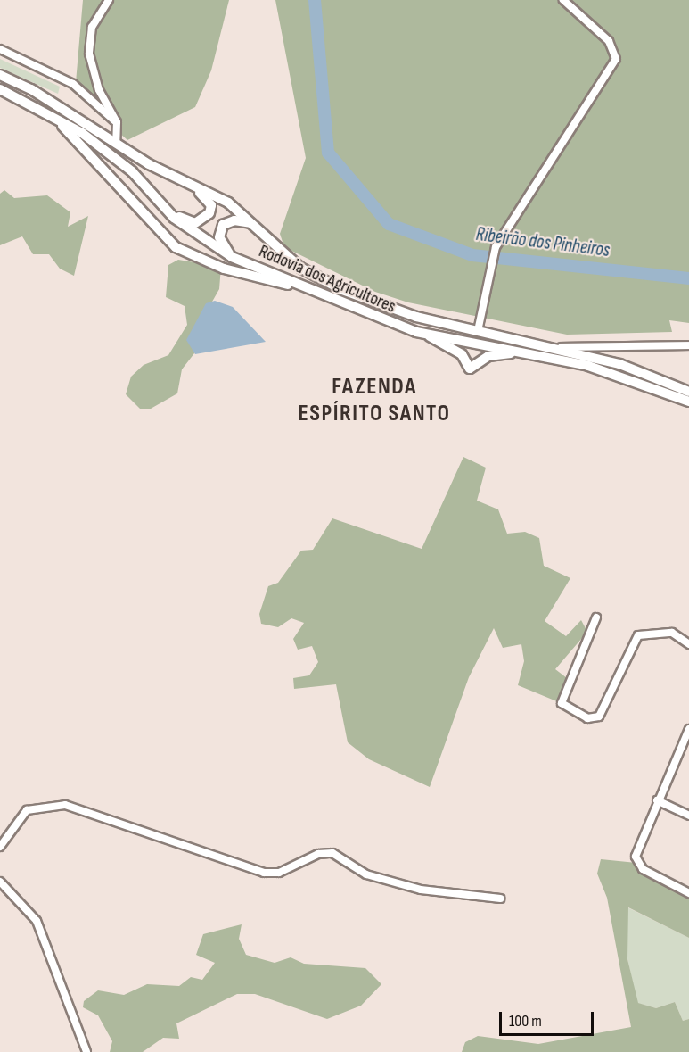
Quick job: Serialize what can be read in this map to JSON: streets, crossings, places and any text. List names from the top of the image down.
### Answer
{
  "streets": {
    "main road": ["Rodovia dos Agricultores"]
  },
  "districts": ["FAZENDA ESPÍRITO SANTO"],
  "water": ["Ribeirão dos Pinheiros"],
  "scale_bar": "100 m"
}
